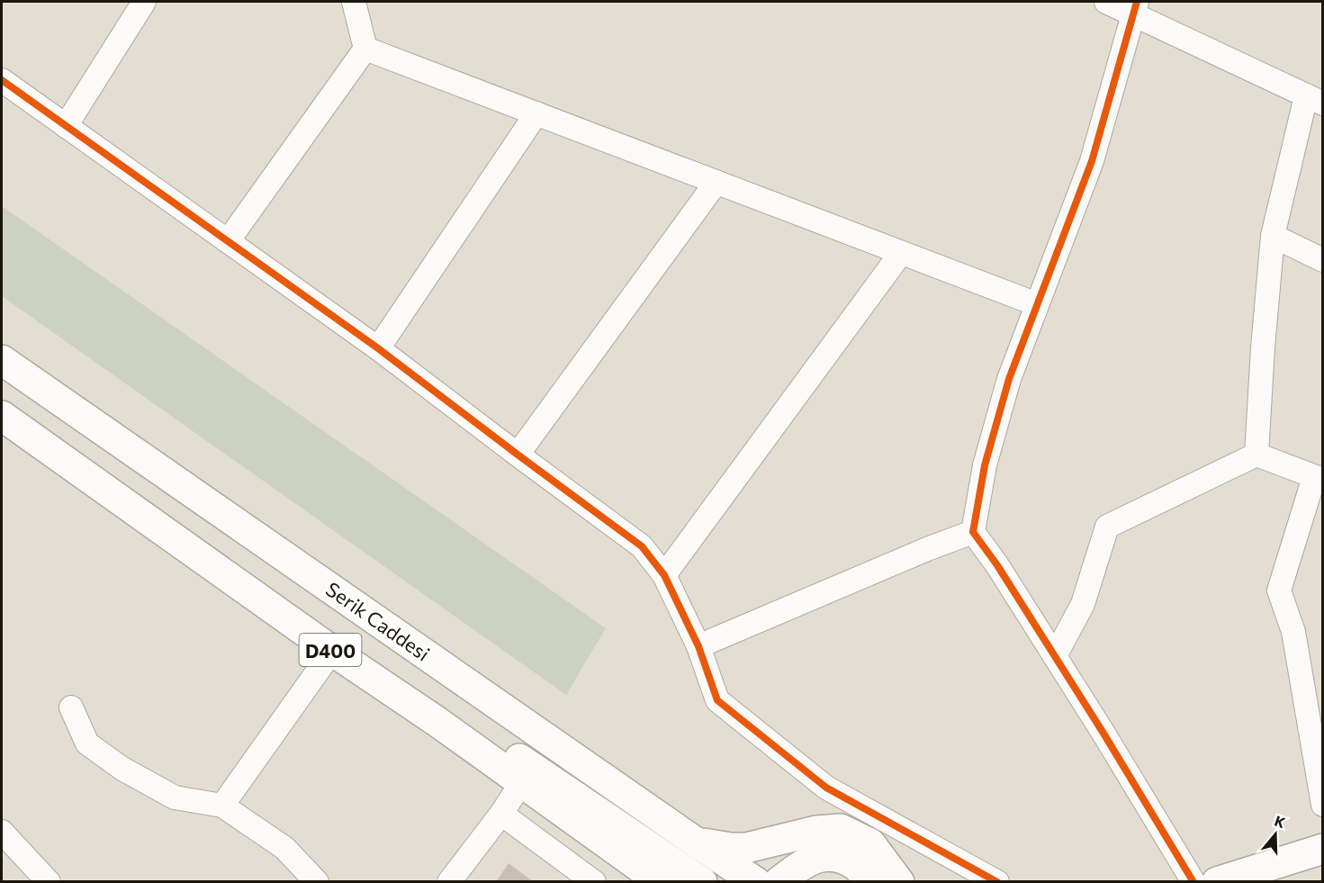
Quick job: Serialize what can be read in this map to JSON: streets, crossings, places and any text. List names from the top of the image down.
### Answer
{
  "streets": {
    "main road": ["Serik Caddesi", "D400"]
  },
  "north": "top"
}
